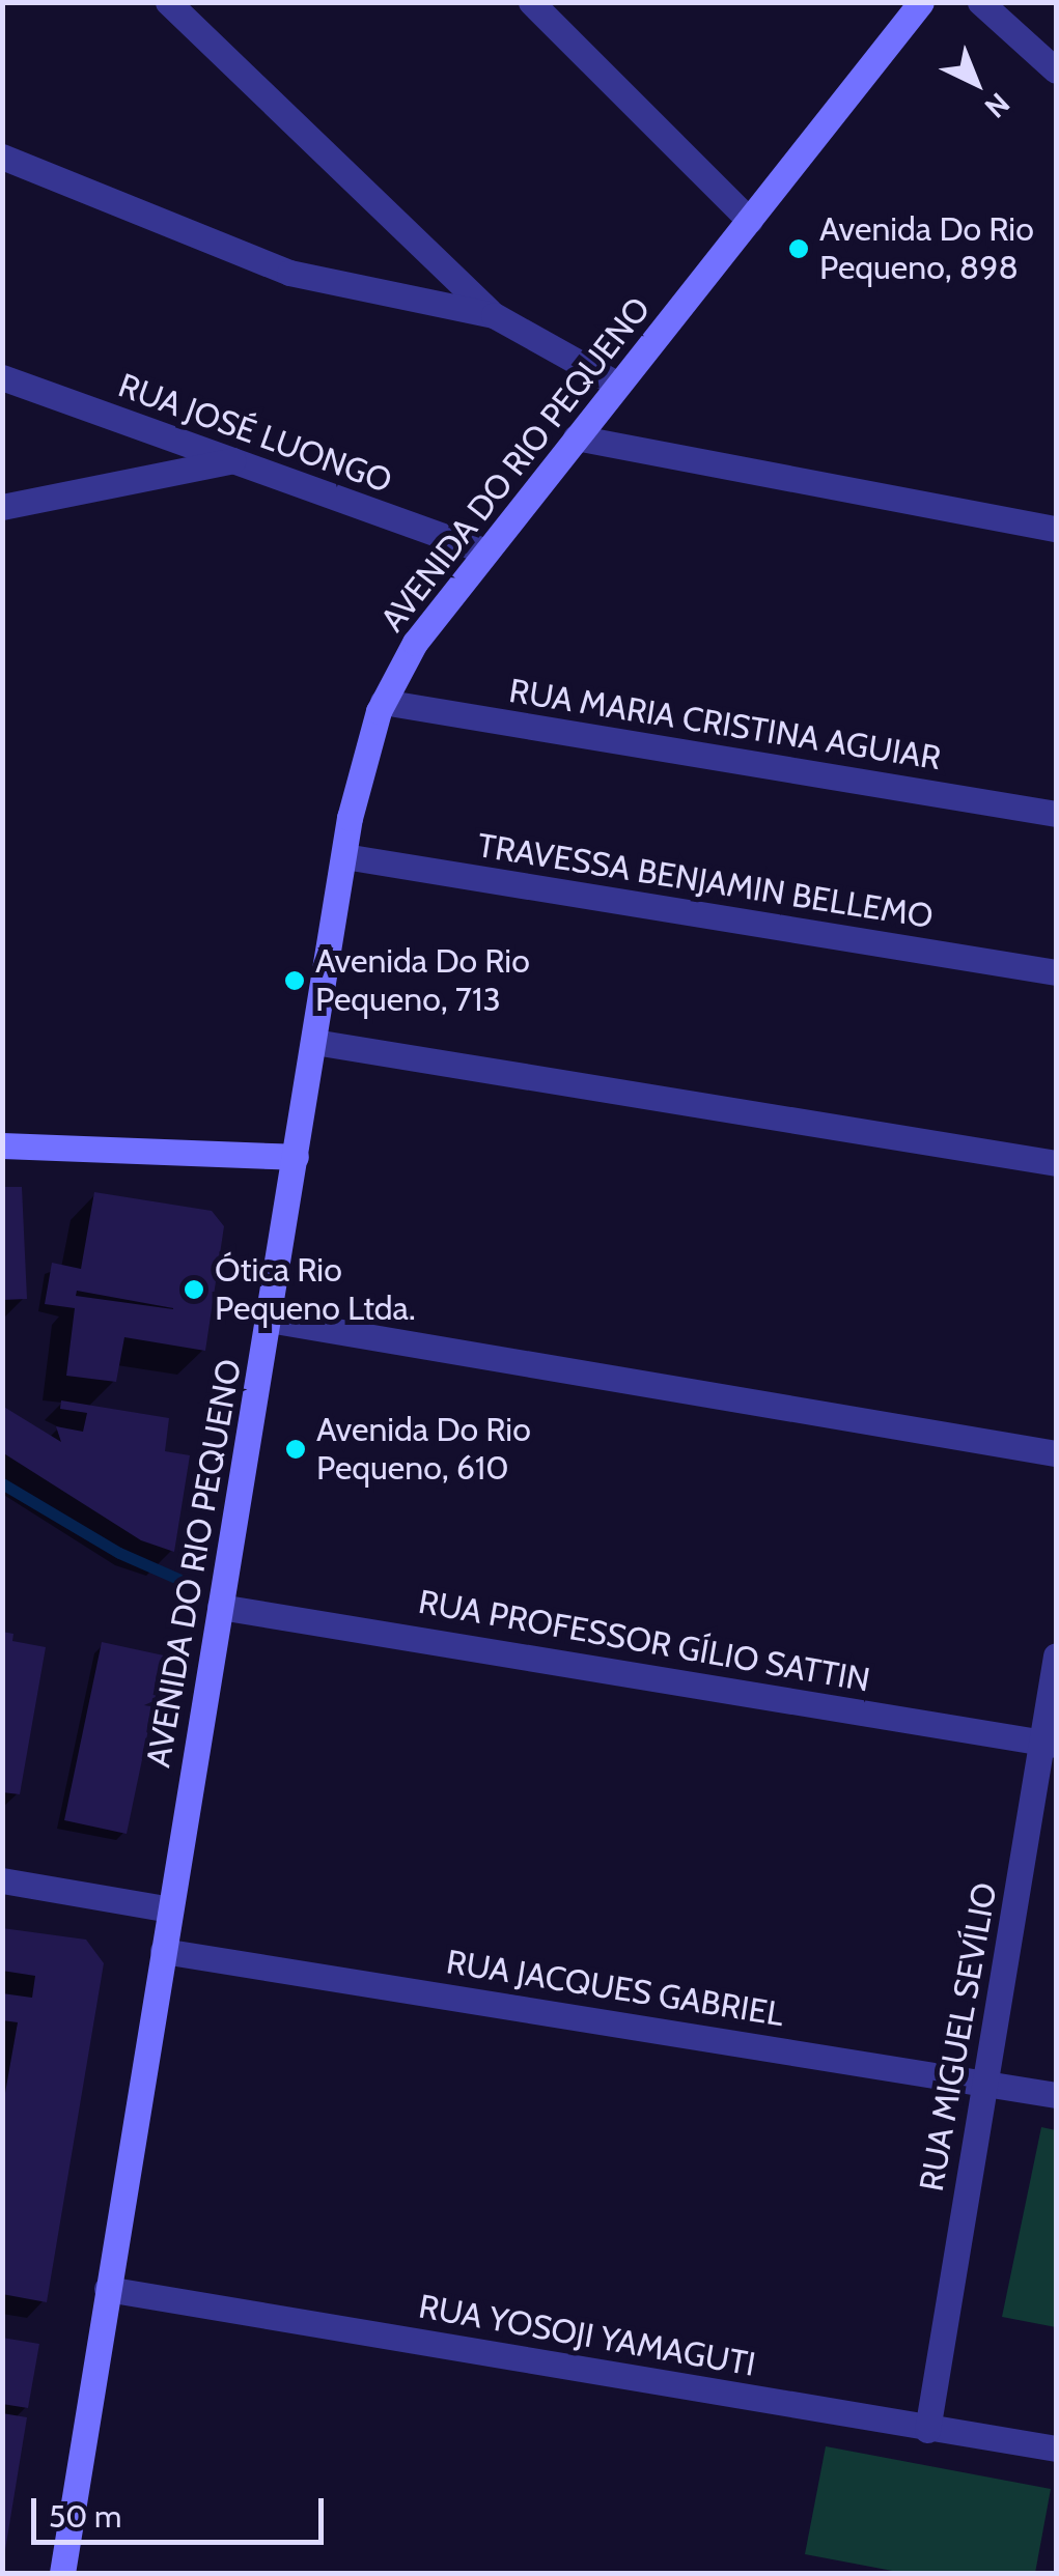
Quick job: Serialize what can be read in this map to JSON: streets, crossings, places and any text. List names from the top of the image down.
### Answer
{
  "streets": {
    "main road": ["AVENIDA DO RIO PEQUENO"],
    "street": [
      "RUA JOSÉ LUONGO",
      "RUA MARIA CRISTINA AGUIAR",
      "TRAVESSA BENJAMIN BELLEMO",
      "RUA PROFESSOR GÍLIO SATTIN",
      "RUA JACQUES GABRIEL",
      "RUA MIGUEL SEVÍLIO",
      "RUA YOSOJI YAMAGUTI"
    ]
  },
  "crossings": [
    ["RUA JOSÉ LUONGO", "AVENIDA DO RIO PEQUENO"],
    ["AVENIDA DO RIO PEQUENO", "RUA MARIA CRISTINA AGUIAR"],
    ["AVENIDA DO RIO PEQUENO", "TRAVESSA BENJAMIN BELLEMO"],
    ["AVENIDA DO RIO PEQUENO", "RUA PROFESSOR GÍLIO SATTIN"],
    ["AVENIDA DO RIO PEQUENO", "RUA JACQUES GABRIEL"],
    ["AVENIDA DO RIO PEQUENO", "RUA YOSOJI YAMAGUTI"],
    ["RUA PROFESSOR GÍLIO SATTIN", "RUA MIGUEL SEVÍLIO"],
    ["RUA JACQUES GABRIEL", "RUA MIGUEL SEVÍLIO"],
    ["RUA MIGUEL SEVÍLIO", "RUA YOSOJI YAMAGUTI"]
  ],
  "places": [
    "Avenida Do Rio Pequeno, 898",
    "Avenida Do Rio Pequeno, 713",
    "Ótica Rio Pequeno Ltda.",
    "Avenida Do Rio Pequeno, 610"
  ],
  "scale_bar": "50 m",
  "north": "bottom right"
}
